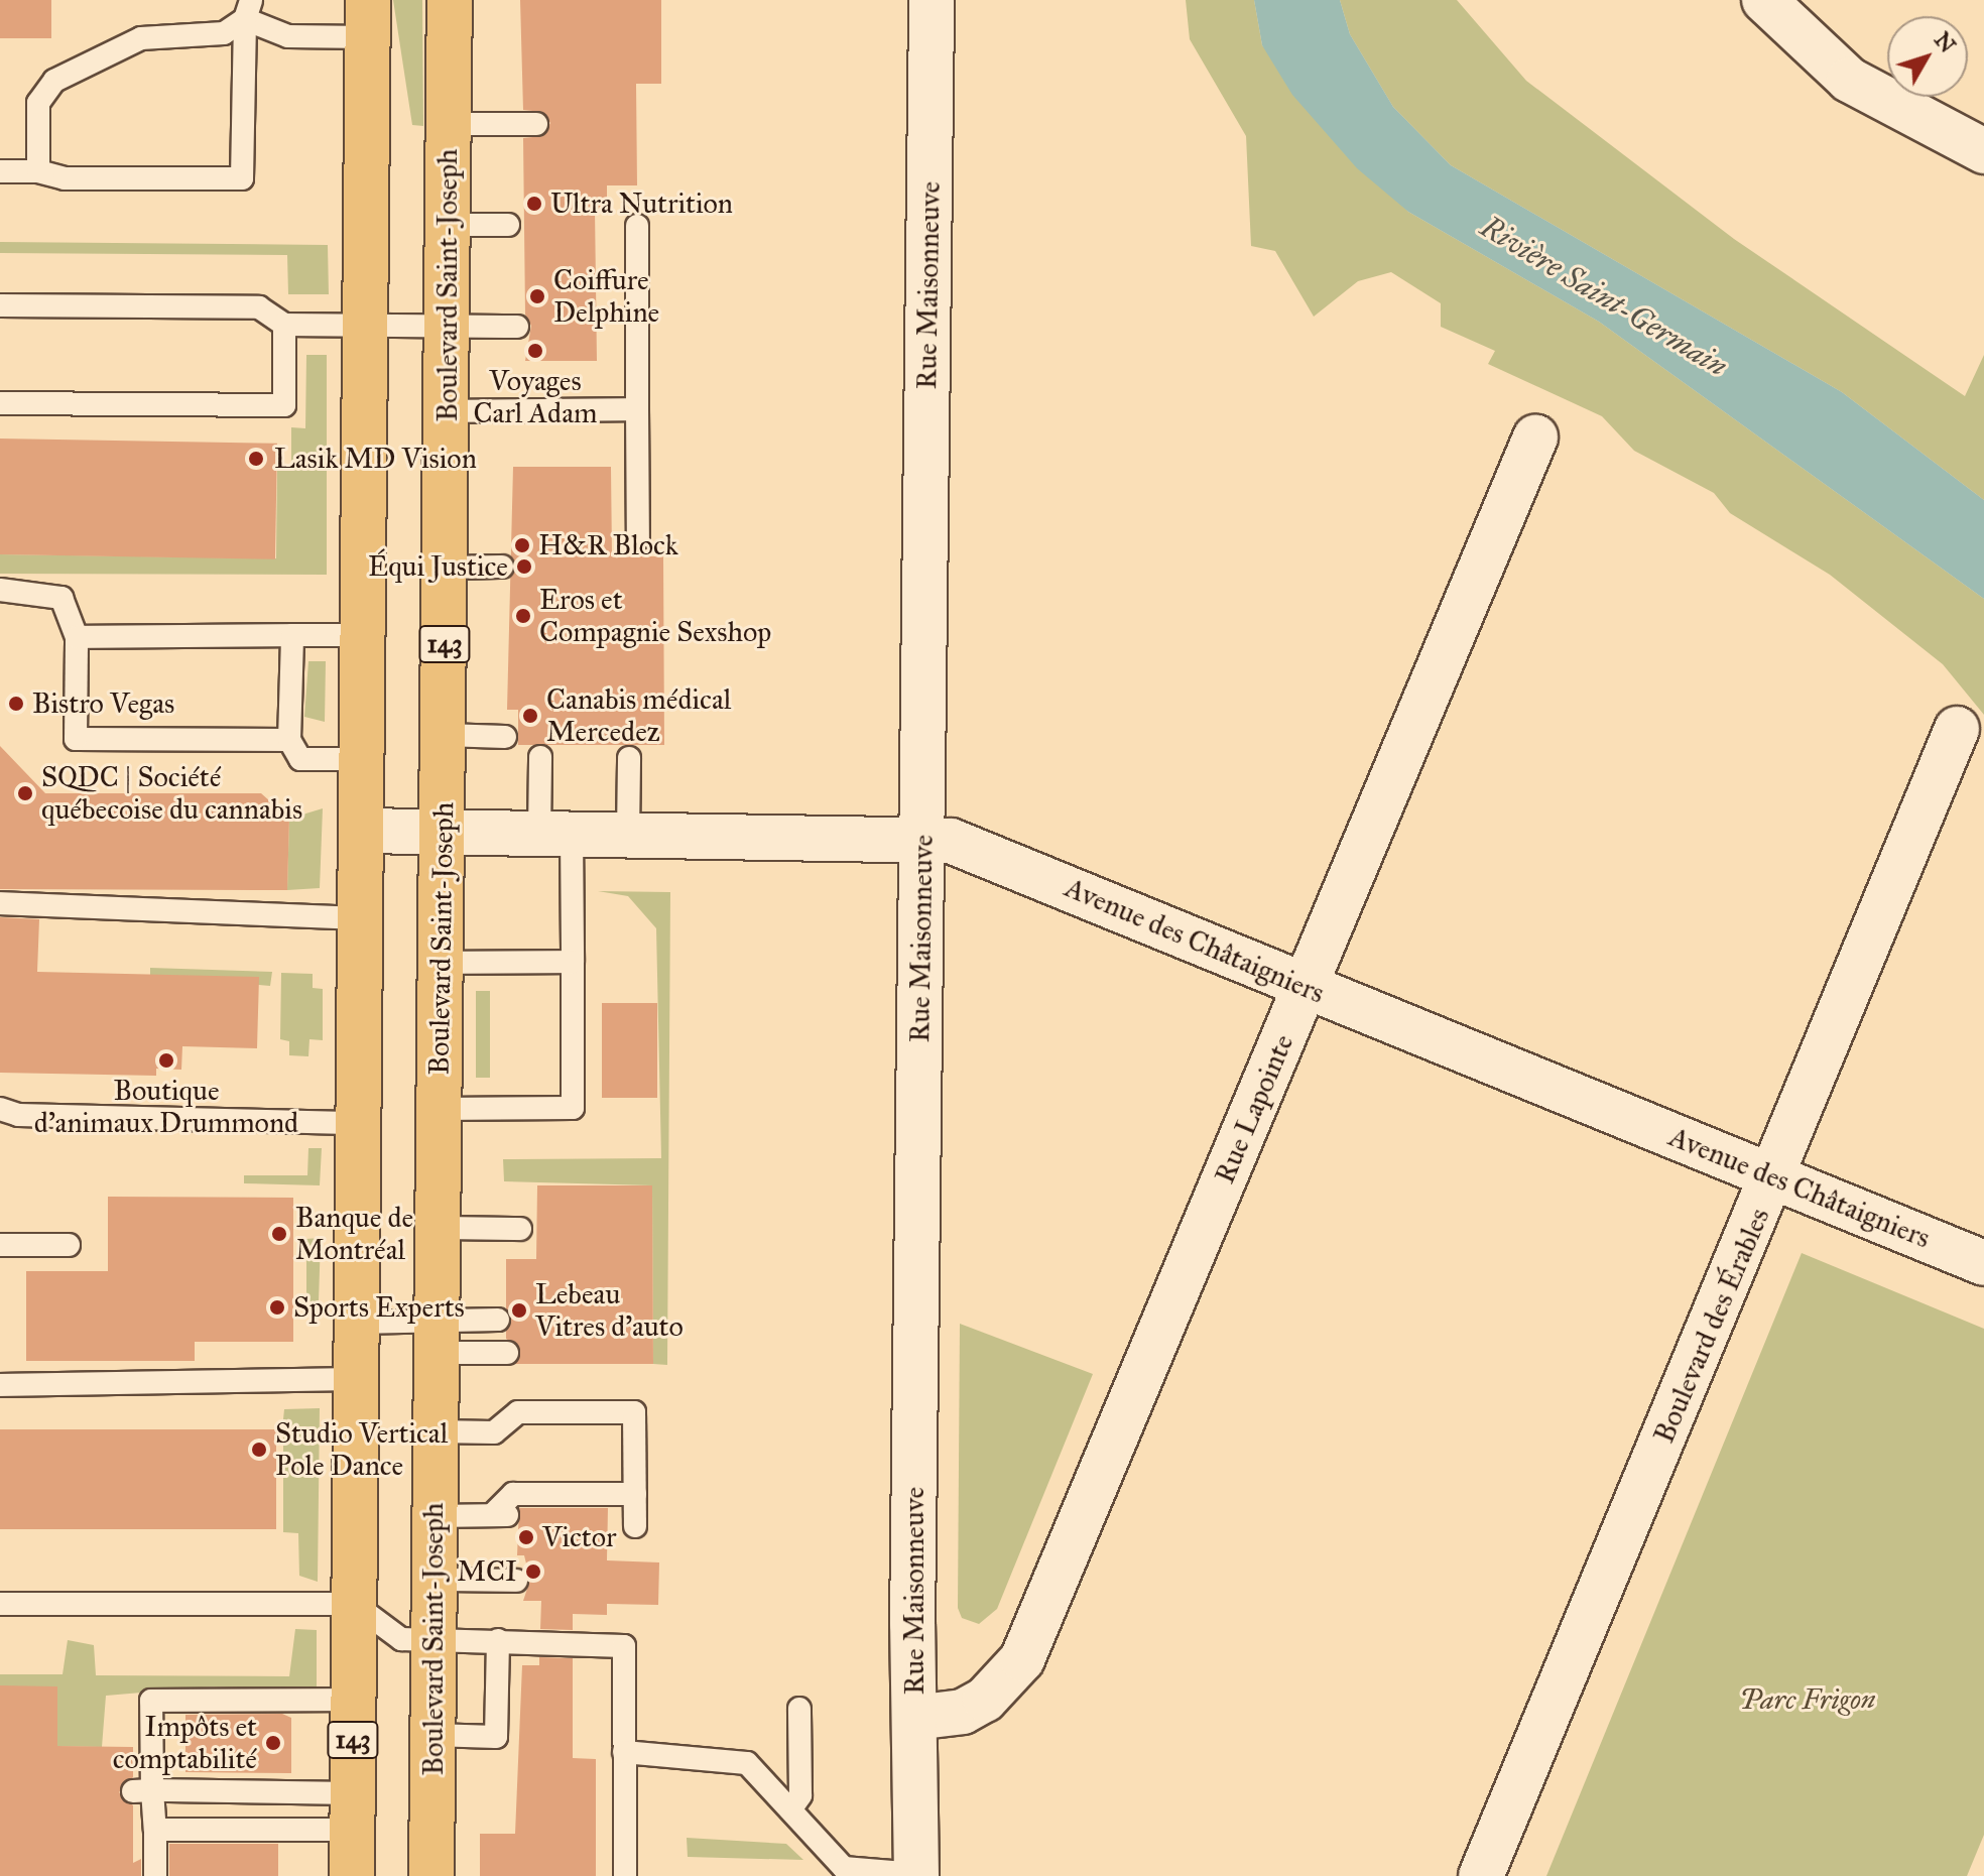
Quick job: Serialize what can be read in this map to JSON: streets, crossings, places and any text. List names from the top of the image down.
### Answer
{
  "streets": {
    "main road": ["Boulevard Saint-Joseph", "143"],
    "street": [
      "Rue Maisonneuve",
      "Avenue des Châtaigniers",
      "Rue Lapointe",
      "Boulevard des Érables"
    ]
  },
  "crossings": [
    ["Boulevard Saint-Joseph", "Avenue des Châtaigniers"],
    ["Rue Maisonneuve", "Avenue des Châtaigniers"],
    ["Rue Maisonneuve", "Rue Lapointe"],
    ["143", "Avenue des Châtaigniers"],
    ["Avenue des Châtaigniers", "Rue Lapointe"],
    ["Avenue des Châtaigniers", "Boulevard des Érables"]
  ],
  "water": ["Rivière Saint-Germain"],
  "parks": ["Parc Frigon"],
  "places": [
    "Ultra Nutrition",
    "Coiffure Delphine",
    "Voyages Carl Adam",
    "Lasik MD Vision",
    "H&R Block",
    "Équi Justice",
    "Eros et Compagnie Sexshop",
    "Bistro Vegas",
    "Canabis médical Mercedez",
    "SQDC | Société québecoise du cannabis",
    "Boutique d'animaux Drummond",
    "Banque de Montréal",
    "Sports Experts",
    "Lebeau Vitres d'auto",
    "Studio Vertical Pole Dance",
    "Victor",
    "MCI",
    "Impôts et comptabilité"
  ],
  "north": "top right"
}
